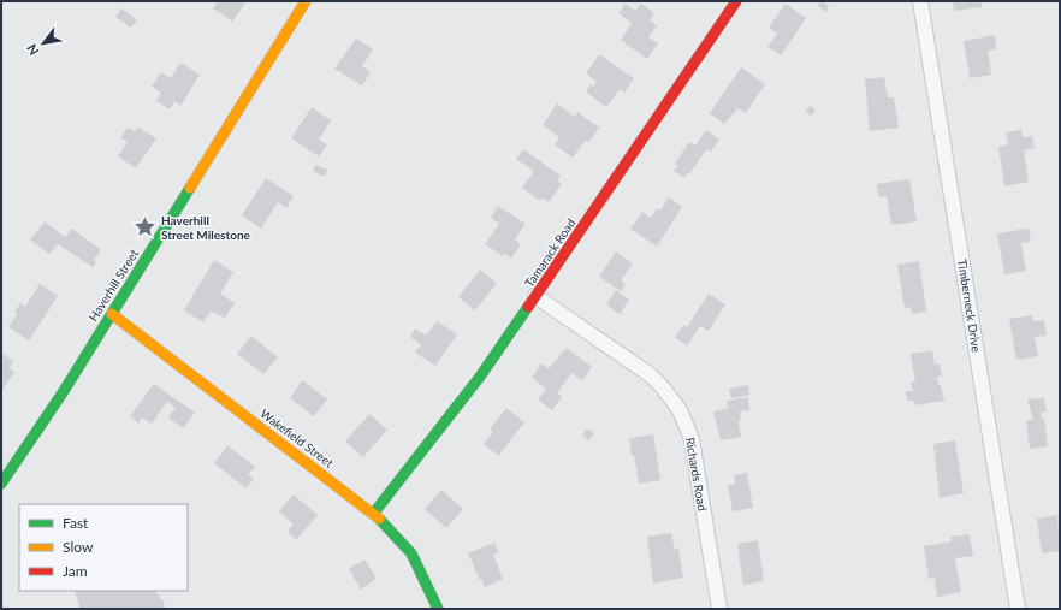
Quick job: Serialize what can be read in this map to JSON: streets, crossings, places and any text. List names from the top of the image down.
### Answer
{
  "streets": {
    "street": [
      "Tamarack Road",
      "Haverhill Street",
      "Timberneck Drive",
      "Wakefield Street",
      "Richards Road"
    ]
  },
  "crossings": [
    ["Tamarack Road", "Wakefield Street"],
    ["Tamarack Road", "Richards Road"],
    ["Haverhill Street", "Wakefield Street"]
  ],
  "places": {
    "place": ["Haverhill Street Milestone"]
  },
  "legend": ["Fast", "Slow", "Jam"],
  "north": "bottom left"
}
